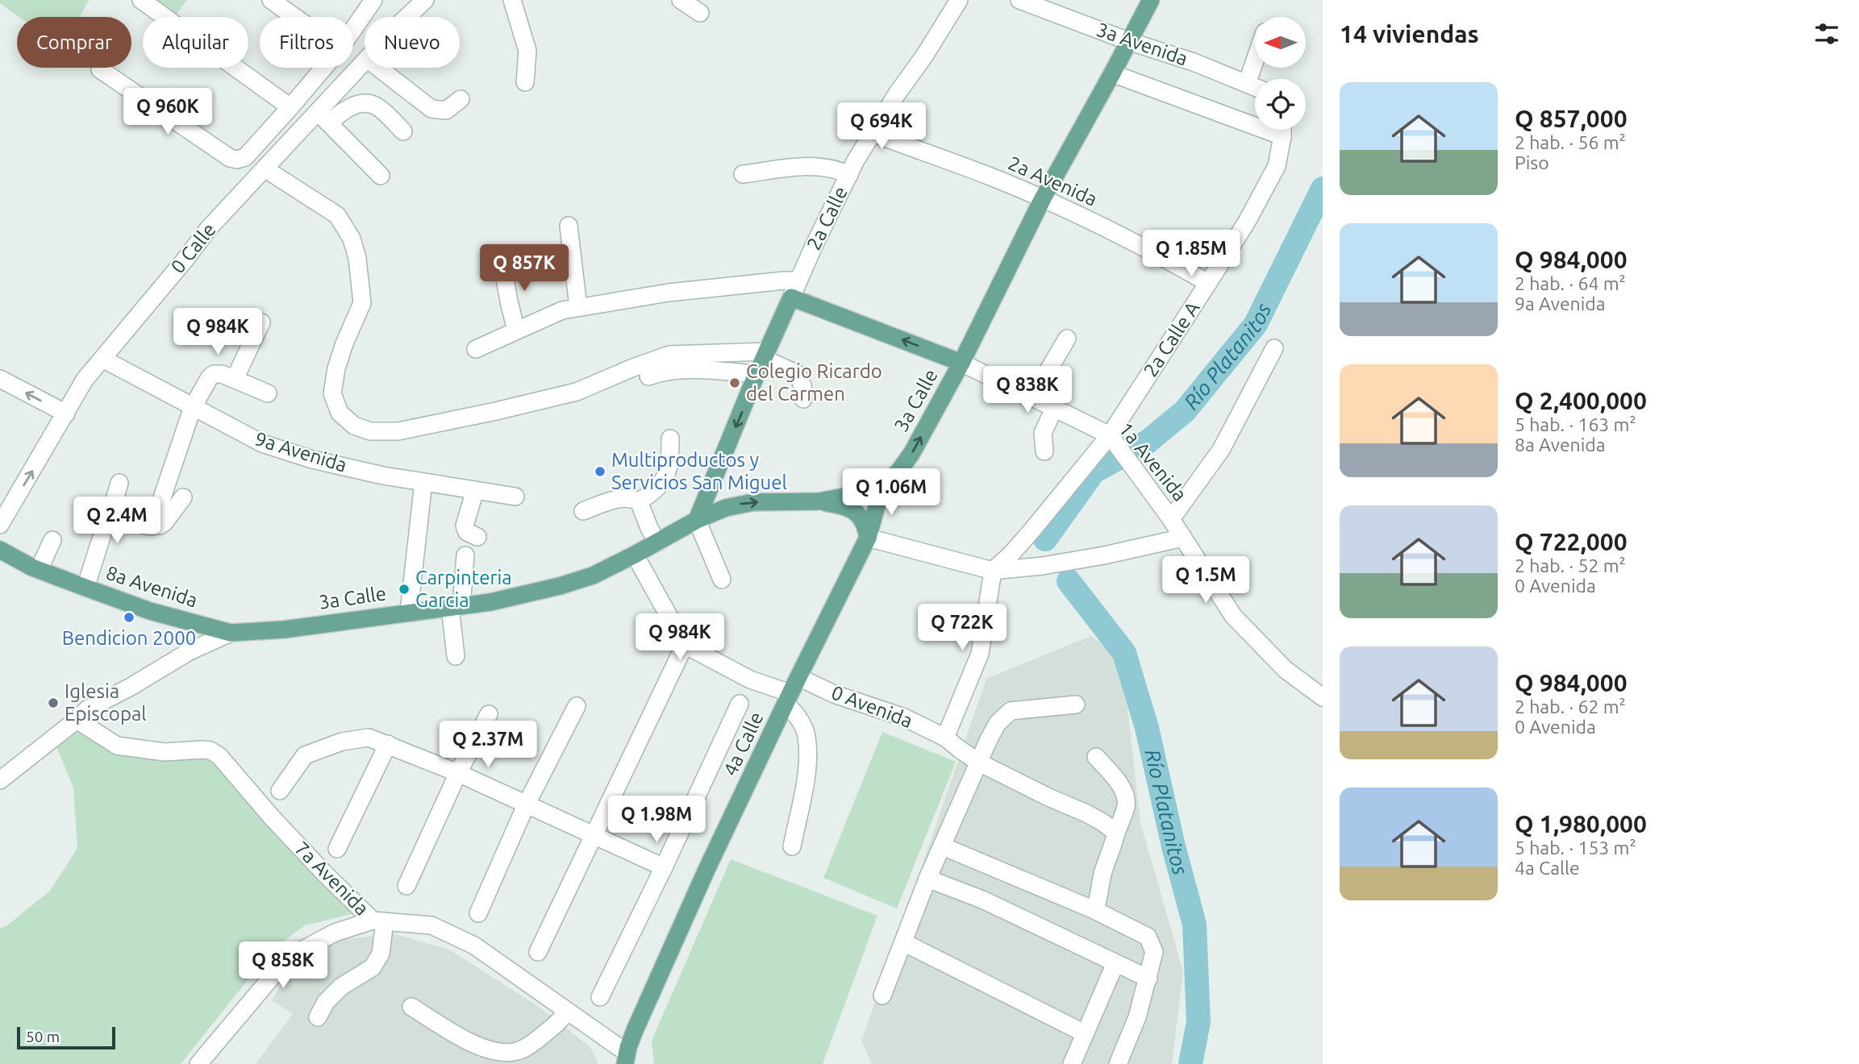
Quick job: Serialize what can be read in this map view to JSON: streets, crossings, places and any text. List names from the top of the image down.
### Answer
{
  "streets": {
    "main road": [
      "3a Calle",
      "1a Avenida",
      "8a Avenida",
      "4a Calle"
    ],
    "street": [
      "3a Avenida",
      "2a Avenida",
      "2a Calle",
      "0 Calle",
      "2a Calle A",
      "9a Avenida",
      "0 Avenida",
      "7a Avenida"
    ]
  },
  "crossings": [
    ["3a Avenida", "3a Calle"],
    ["2a Avenida", "2a Calle"],
    ["2a Avenida", "2a Calle A"],
    ["2a Avenida", "3a Calle"],
    ["2a Calle", "1a Avenida"],
    ["0 Calle", "9a Avenida"],
    ["2a Calle A", "1a Avenida"],
    ["3a Calle", "1a Avenida"],
    ["3a Calle", "8a Avenida"],
    ["3a Calle", "4a Calle"],
    ["0 Avenida", "4a Calle"],
    ["4a Calle", "7a Avenida"]
  ],
  "water": ["Río Platanitos"],
  "places": [
    "Colegio Ricardo del Carmen",
    "Multiproductos y Servicios San Miguel",
    "Carpinteria Garcia",
    "Bendicion 2000",
    "Iglesia Episcopal"
  ],
  "scale_bar": "50 m",
  "north": "left",
  "page": {
    "heading": "14 viviendas",
    "chip": [
      "Comprar",
      "Alquilar",
      "Filtros",
      "Nuevo"
    ],
    "list": [
      {
        "name": "Q 857,000",
        "note": "2 hab. · 56 m² · Piso"
      },
      {
        "name": "Q 984,000",
        "note": "2 hab. · 64 m² · 9a Avenida"
      },
      {
        "name": "Q 2,400,000",
        "note": "5 hab. · 163 m² · 8a Avenida"
      },
      {
        "name": "Q 722,000",
        "note": "2 hab. · 52 m² · 0 Avenida"
      },
      {
        "name": "Q 984,000",
        "note": "2 hab. · 62 m² · 0 Avenida"
      },
      {
        "name": "Q 1,980,000",
        "note": "5 hab. · 153 m² · 4a Calle"
      }
    ],
    "price": [
      "Q 960K",
      "Q 694K",
      "Q 1.85M",
      "Q 857K",
      "Q 984K",
      "Q 838K",
      "Q 1.06M",
      "Q 2.4M",
      "Q 1.5M",
      "Q 722K",
      "Q 984K",
      "Q 2.37M",
      "Q 1.98M",
      "Q 858K"
    ],
    "scale": "50 m"
  }
}
